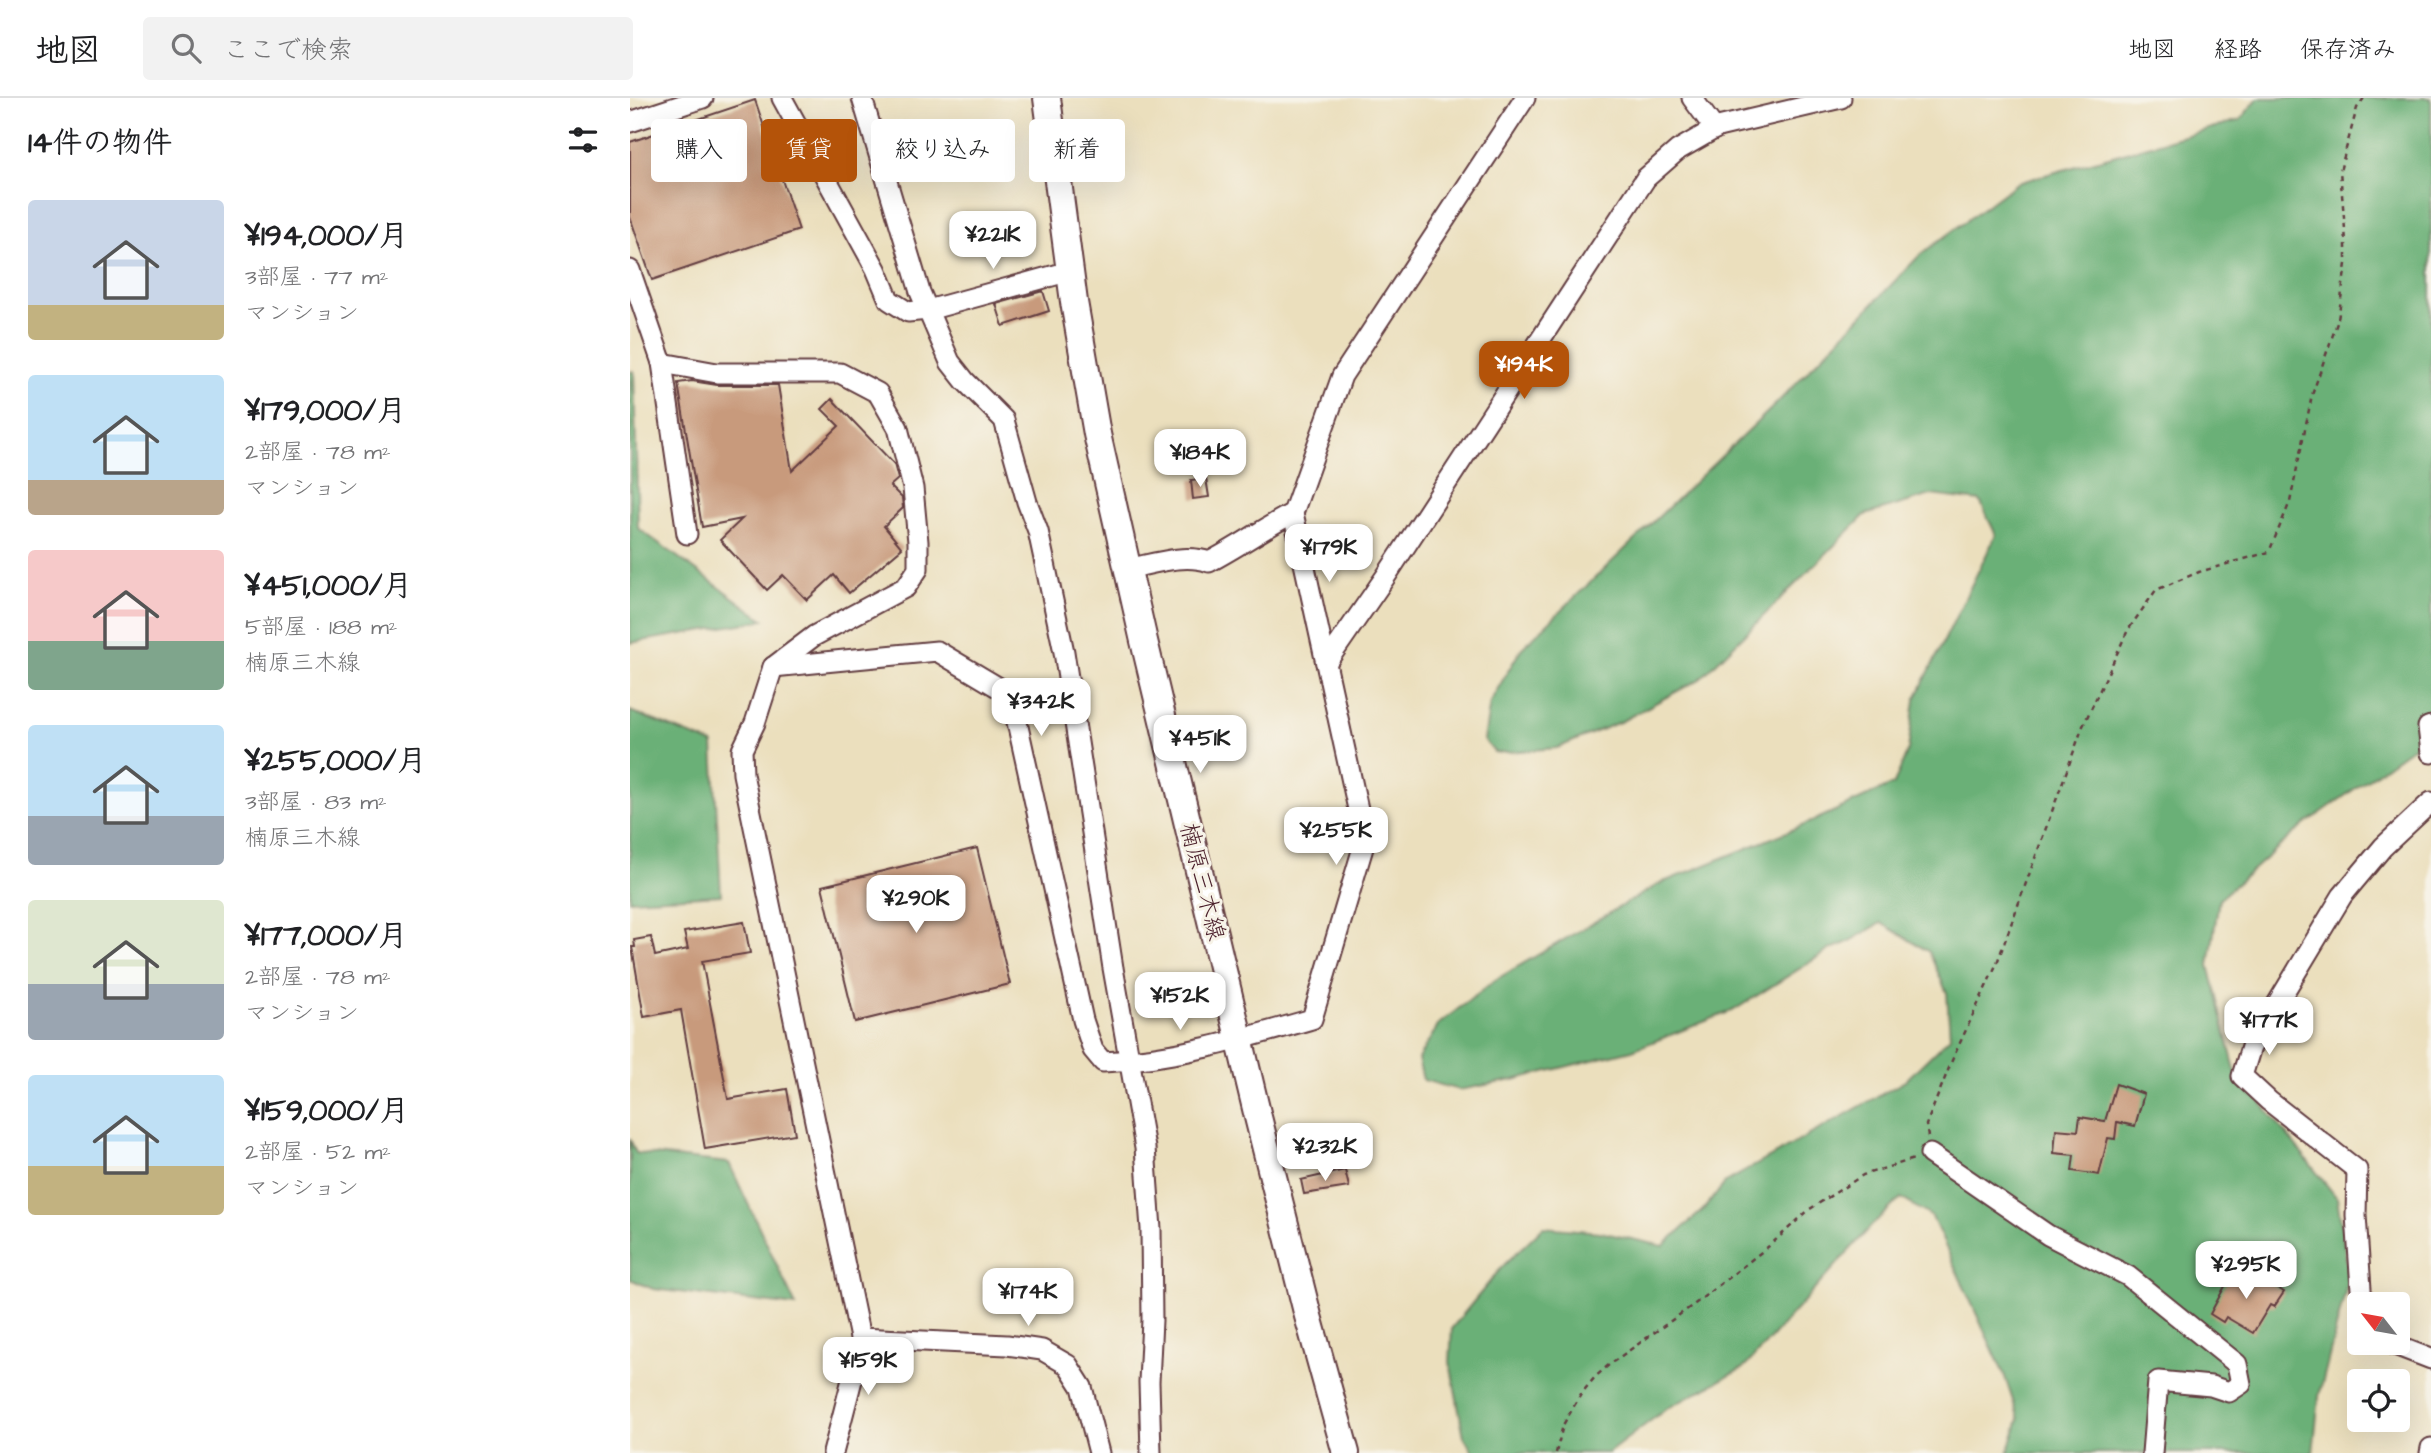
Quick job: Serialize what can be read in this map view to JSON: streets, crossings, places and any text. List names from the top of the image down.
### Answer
{
  "streets": {
    "main road": ["楠原三木線"]
  },
  "north": "top left",
  "page": {
    "header": "地図",
    "search": "ここで検索",
    "nav": ["地図", "経路", "保存済み"],
    "heading": "14件の物件",
    "chip": [
      "購入",
      "賃貸",
      "絞り込み",
      "新着"
    ],
    "list": [
      {
        "name": "¥194,000/月",
        "note": "3部屋 · 77 m² · マンション"
      },
      {
        "name": "¥179,000/月",
        "note": "2部屋 · 78 m² · マンション"
      },
      {
        "name": "¥451,000/月",
        "note": "5部屋 · 188 m² · 楠原三木線"
      },
      {
        "name": "¥255,000/月",
        "note": "3部屋 · 83 m² · 楠原三木線"
      },
      {
        "name": "¥177,000/月",
        "note": "2部屋 · 78 m² · マンション"
      },
      {
        "name": "¥159,000/月",
        "note": "2部屋 · 52 m² · マンション"
      }
    ],
    "price": [
      "¥221K",
      "¥194K",
      "¥184K",
      "¥179K",
      "¥342K",
      "¥451K",
      "¥255K",
      "¥290K",
      "¥152K",
      "¥177K",
      "¥232K",
      "¥295K",
      "¥174K",
      "¥159K"
    ]
  }
}
